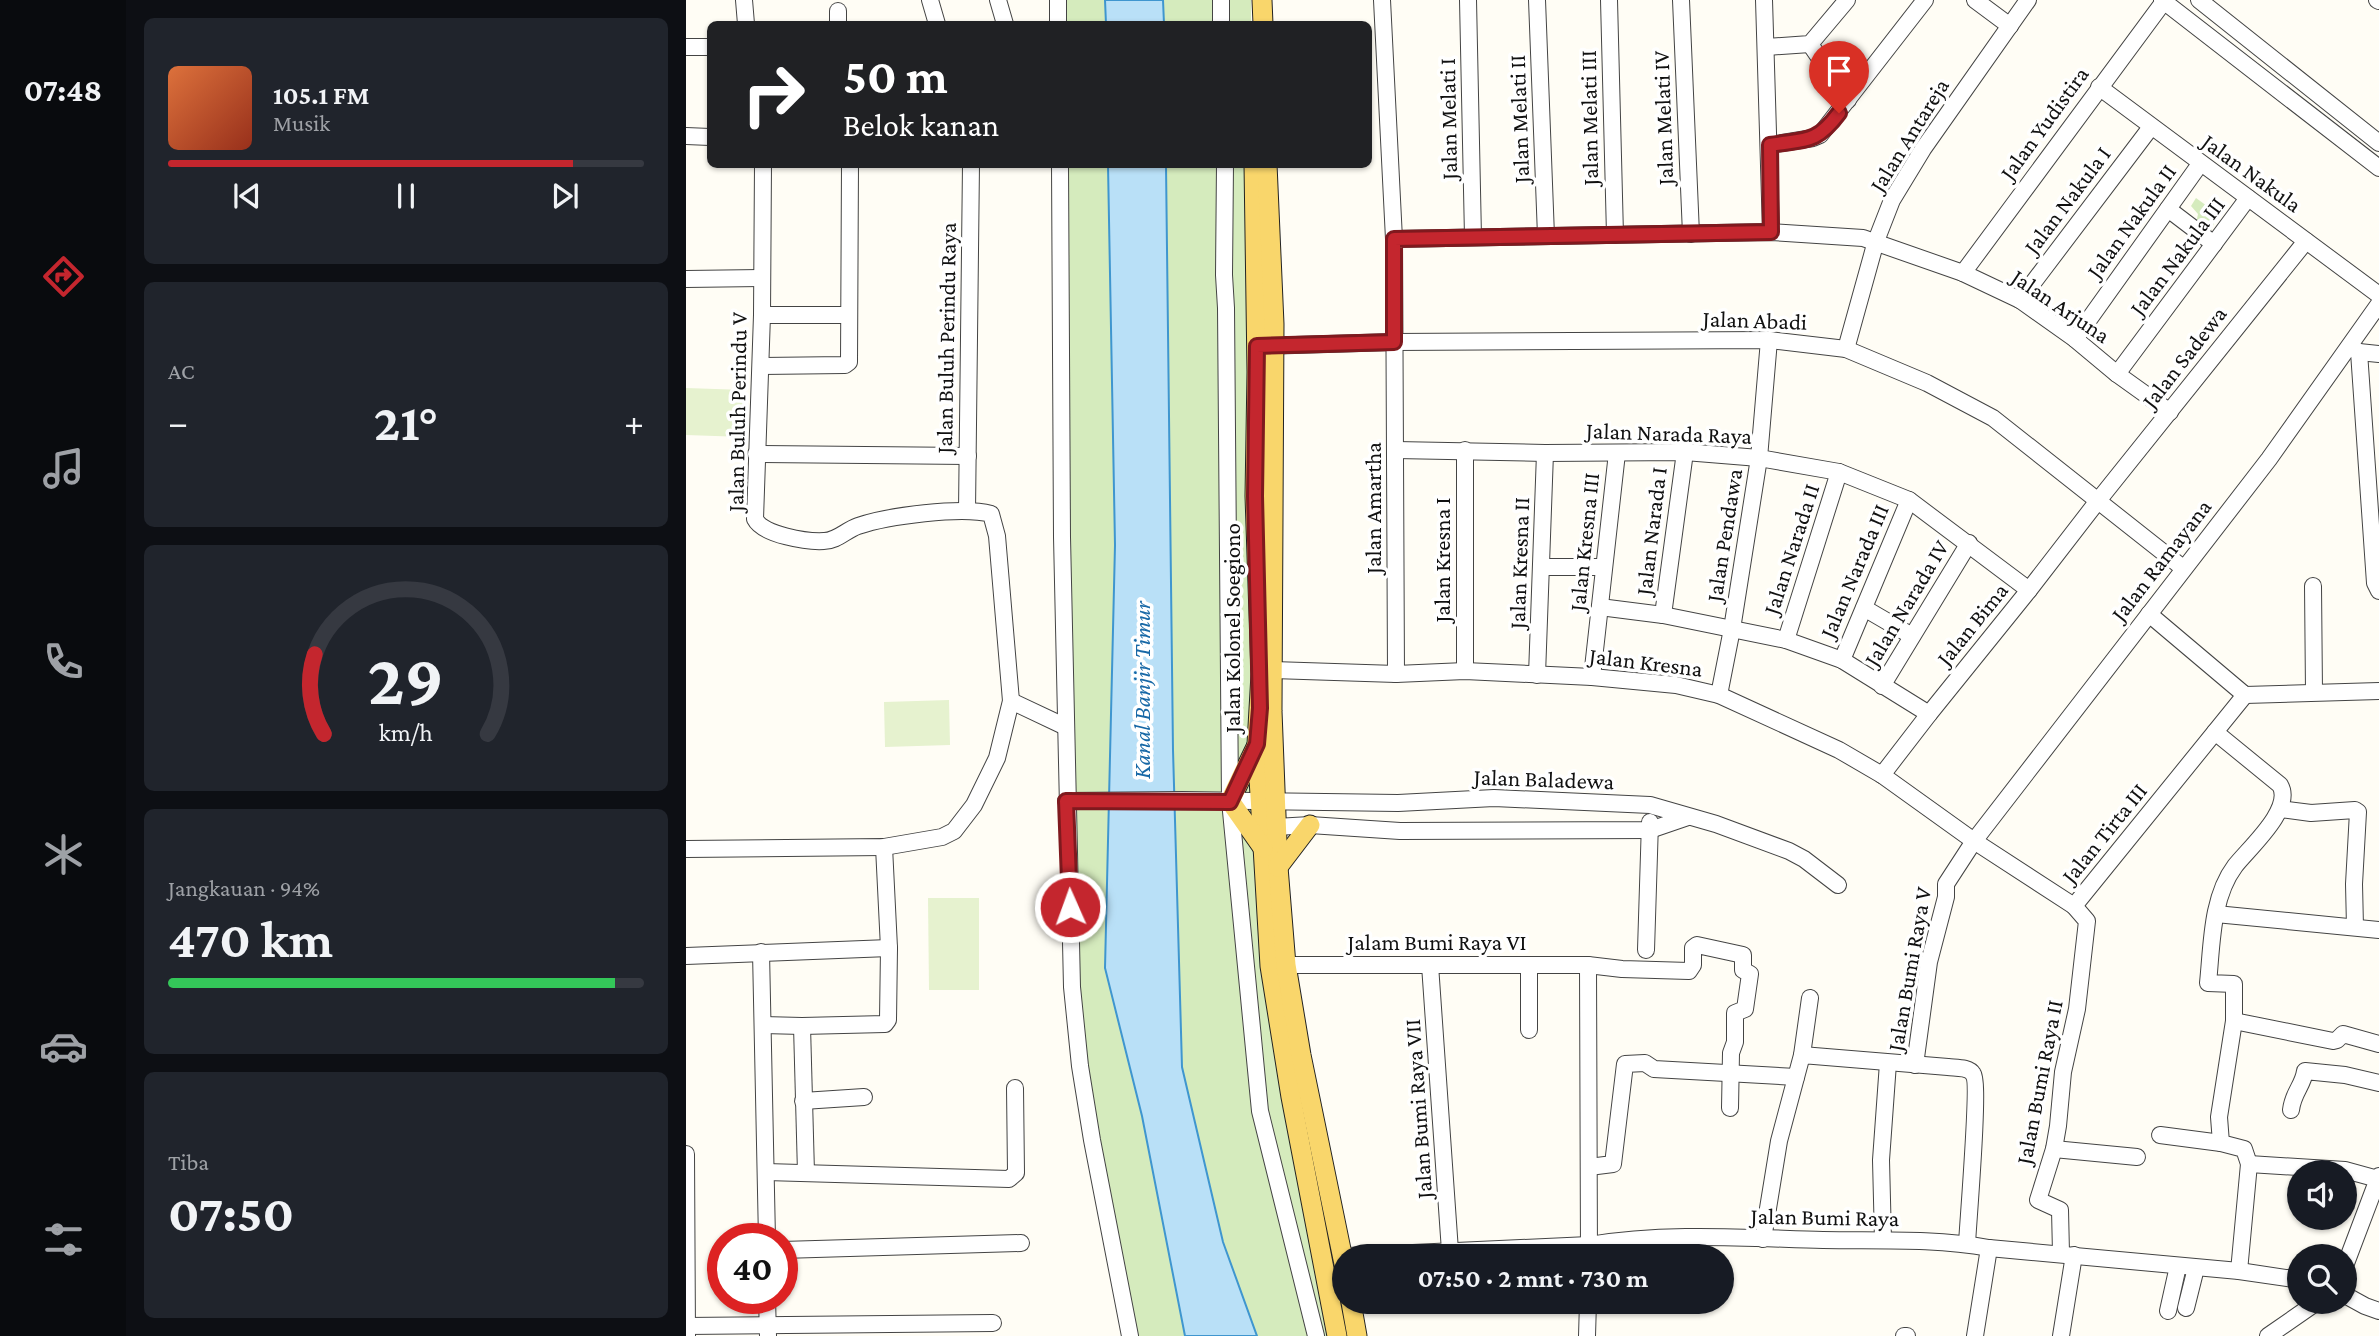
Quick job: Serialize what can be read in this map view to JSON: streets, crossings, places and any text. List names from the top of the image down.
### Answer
{
  "streets": {
    "main road": ["Jalan Kolonel Soegiono"],
    "street": [
      "Jalan Melati III",
      "Jalan Melati IV",
      "Jalan Melati I",
      "Jalan Melati II",
      "Jalan Yudistira",
      "Jalan Antareja",
      "Jalan Nakula",
      "Jalan Nakula I",
      "Jalan Nakula II",
      "Jalan Nakula III",
      "Jalan Arjuna",
      "Jalan Abadi",
      "Jalan Buluh Perindu Raya",
      "Jalan Sadewa",
      "Jalan Buluh Perindu V",
      "Jalan Narada Raya",
      "Jalan Amartha",
      "Jalan Narada I",
      "Jalan Pendawa",
      "Jalan Kresna III",
      "Jalan Narada II",
      "Jalan Kresna I",
      "Jalan Ramayana",
      "Jalan Kresna II",
      "Jalan Narada III",
      "Jalan Narada IV",
      "Jalan Bima",
      "Jalan Kresna",
      "Jalan Baladewa",
      "Jalan Tirta III",
      "Jalam Bumi Raya VI",
      "Jalan Bumi Raya V",
      "Jalan Bumi Raya II",
      "Jalan Bumi Raya VII",
      "Jalan Bumi Raya"
    ]
  },
  "crossings": [
    ["Jalan Melati III", "Jalan Arjuna"],
    ["Jalan Melati IV", "Jalan Arjuna"],
    ["Jalan Melati I", "Jalan Arjuna"],
    ["Jalan Melati II", "Jalan Arjuna"],
    ["Jalan Yudistira", "Jalan Nakula"],
    ["Jalan Yudistira", "Jalan Arjuna"],
    ["Jalan Antareja", "Jalan Arjuna"],
    ["Jalan Antareja", "Jalan Abadi"],
    ["Jalan Nakula", "Jalan Nakula I"],
    ["Jalan Nakula", "Jalan Nakula II"],
    ["Jalan Nakula", "Jalan Nakula III"],
    ["Jalan Nakula", "Jalan Sadewa"],
    ["Jalan Nakula I", "Jalan Arjuna"],
    ["Jalan Nakula II", "Jalan Arjuna"],
    ["Jalan Nakula III", "Jalan Arjuna"],
    ["Jalan Arjuna", "Jalan Sadewa"],
    ["Jalan Arjuna", "Jalan Amartha"],
    ["Jalan Abadi", "Jalan Sadewa"],
    ["Jalan Abadi", "Jalan Amartha"],
    ["Jalan Abadi", "Jalan Pendawa"],
    ["Jalan Abadi", "Jalan Ramayana"],
    ["Jalan Abadi", "Jalan Bima"],
    ["Jalan Abadi", "Jalan Kolonel Soegiono"],
    ["Jalan Buluh Perindu Raya", "Jalan Buluh Perindu V"],
    ["Jalan Sadewa", "Jalan Bima"],
    ["Jalan Narada Raya", "Jalan Amartha"],
    ["Jalan Narada Raya", "Jalan Narada I"],
    ["Jalan Narada Raya", "Jalan Pendawa"],
    ["Jalan Narada Raya", "Jalan Kresna III"],
    ["Jalan Narada Raya", "Jalan Narada II"],
    ["Jalan Narada Raya", "Jalan Kresna I"],
    ["Jalan Narada Raya", "Jalan Kresna II"],
    ["Jalan Narada Raya", "Jalan Narada III"],
    ["Jalan Narada Raya", "Jalan Narada IV"],
    ["Jalan Narada Raya", "Jalan Bima"],
    ["Jalan Amartha", "Jalan Kresna"],
    ["Jalan Pendawa", "Jalan Kresna"],
    ["Jalan Kresna III", "Jalan Kresna"],
    ["Jalan Kresna I", "Jalan Kresna"],
    ["Jalan Ramayana", "Jalan Kresna"],
    ["Jalan Ramayana", "Jalan Tirta III"],
    ["Jalan Ramayana", "Jalan Bumi Raya V"],
    ["Jalan Kresna II", "Jalan Kresna"],
    ["Jalan Bima", "Jalan Kresna"],
    ["Jalan Kolonel Soegiono", "Jalan Kresna"],
    ["Jalan Kolonel Soegiono", "Jalan Baladewa"],
    ["Jalan Kolonel Soegiono", "Jalam Bumi Raya VI"],
    ["Jalan Kolonel Soegiono", "Jalan Bumi Raya"],
    ["Jalan Kresna", "Jalan Tirta III"],
    ["Jalan Kresna", "Jalan Bumi Raya V"],
    ["Jalan Tirta III", "Jalan Bumi Raya V"],
    ["Jalan Tirta III", "Jalan Bumi Raya II"],
    ["Jalam Bumi Raya VI", "Jalan Bumi Raya VII"],
    ["Jalan Bumi Raya II", "Jalan Bumi Raya"]
  ],
  "water": ["Kanal Banjir Timur"],
  "page": {
    "tabs": "07:48",
    "turn": ["50 m", "Belok kanan"],
    "song": ["105.1 FM", "Musik"],
    "tile": [
      "AC",
      ["Jangkauan · 94%", "470 km"],
      ["Tiba", "07:50"]
    ],
    "heat": ["−", "21°", "+"],
    "limit": "40",
    "trip": "07:50 · 2 mnt · 730 m",
    "gauge": ["29", "km/h"]
  }
}
